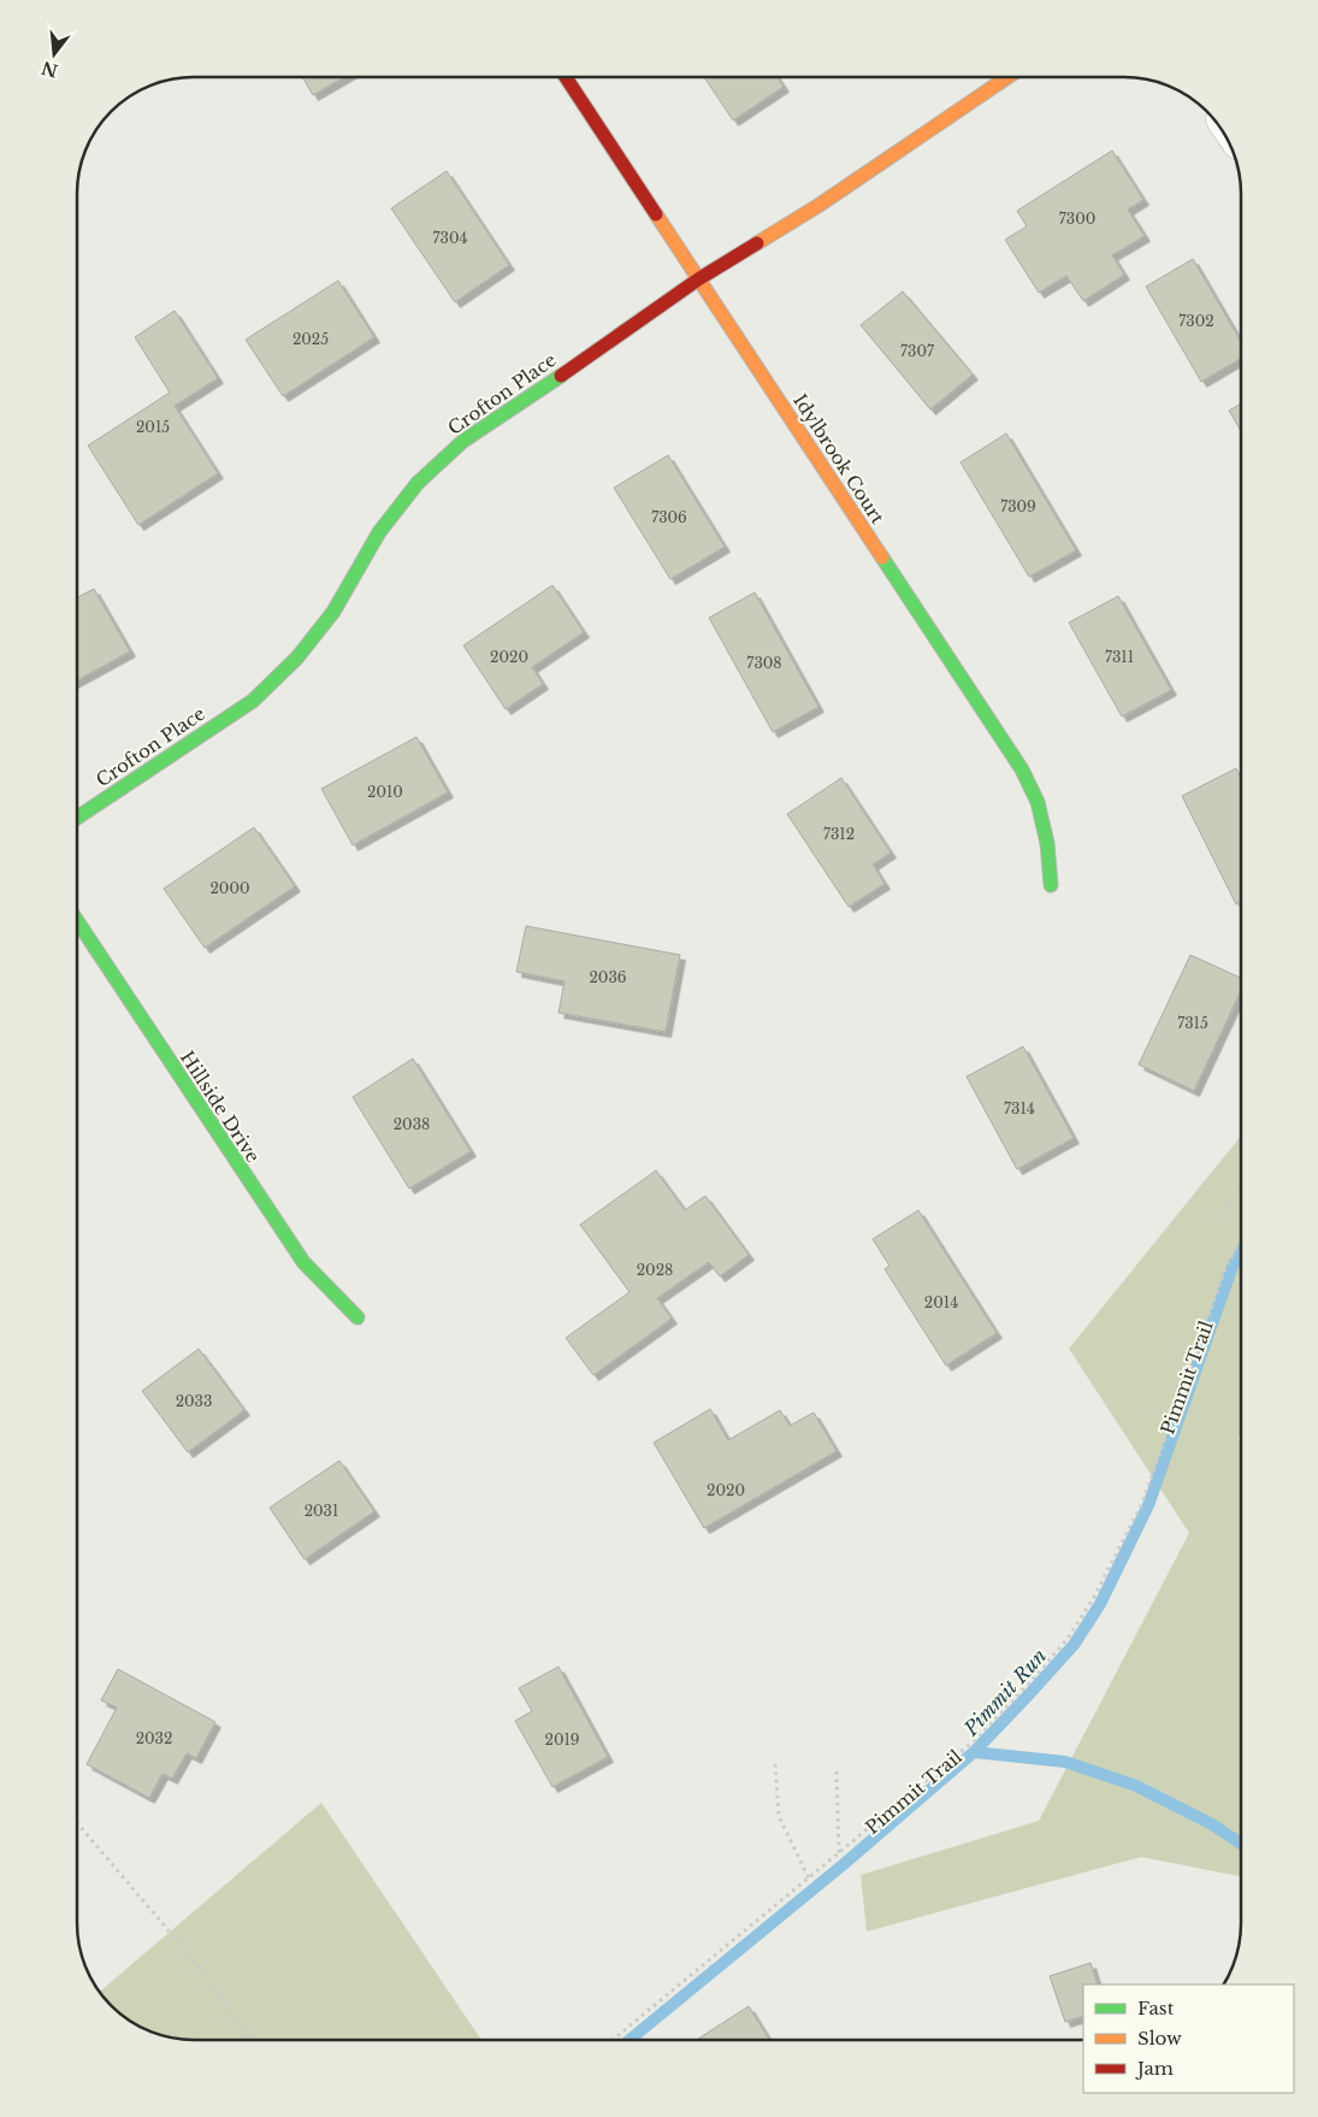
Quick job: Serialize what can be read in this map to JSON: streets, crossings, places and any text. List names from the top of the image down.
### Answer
{
  "streets": {
    "street": ["Crofton Place", "Idylbrook Court", "Hillside Drive"],
    "path": ["Pimmit Trail"]
  },
  "crossings": [
    ["Crofton Place", "Idylbrook Court"]
  ],
  "water": ["Pimmit Run"],
  "house_numbers": [
    "7300",
    "7304",
    "7302",
    "2025",
    "7307",
    "2015",
    "7309",
    "7306",
    "2020",
    "7311",
    "7308",
    "2010",
    "7312",
    "2000",
    "2036",
    "7315",
    "7314",
    "2038",
    "2028",
    "2014",
    "2033",
    "2020",
    "2031",
    "2032",
    "2019"
  ],
  "legend": ["Fast", "Slow", "Jam"],
  "north": "bottom"
}
